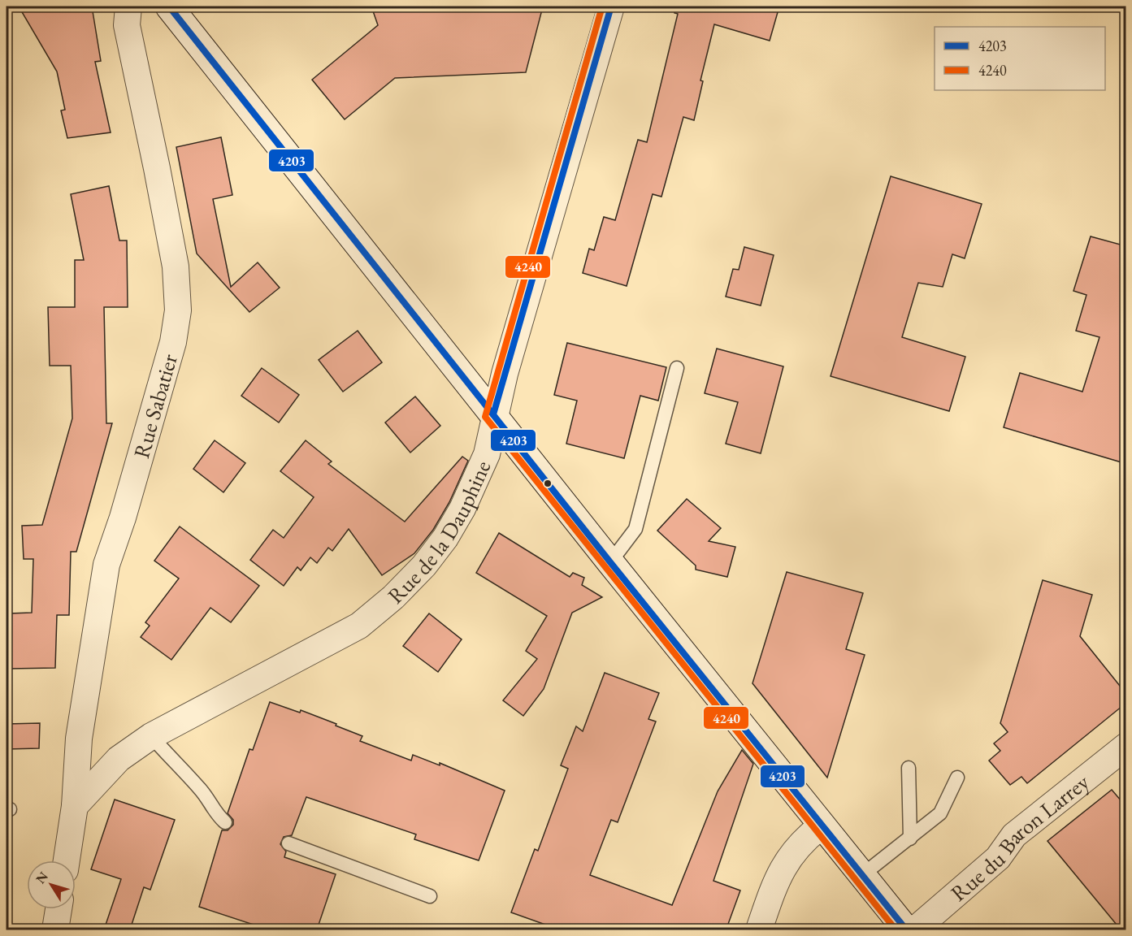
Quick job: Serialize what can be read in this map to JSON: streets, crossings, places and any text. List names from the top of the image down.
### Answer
{
  "streets": {
    "street": ["Rue Sabatier", "Rue de la Dauphine", "Rue du Baron Larrey"]
  },
  "crossings": [
    ["Rue Sabatier", "Rue de la Dauphine"]
  ],
  "lines": ["transit line 4203", "transit line 4240"],
  "legend": ["4203", "4240"],
  "north": "top left"
}
